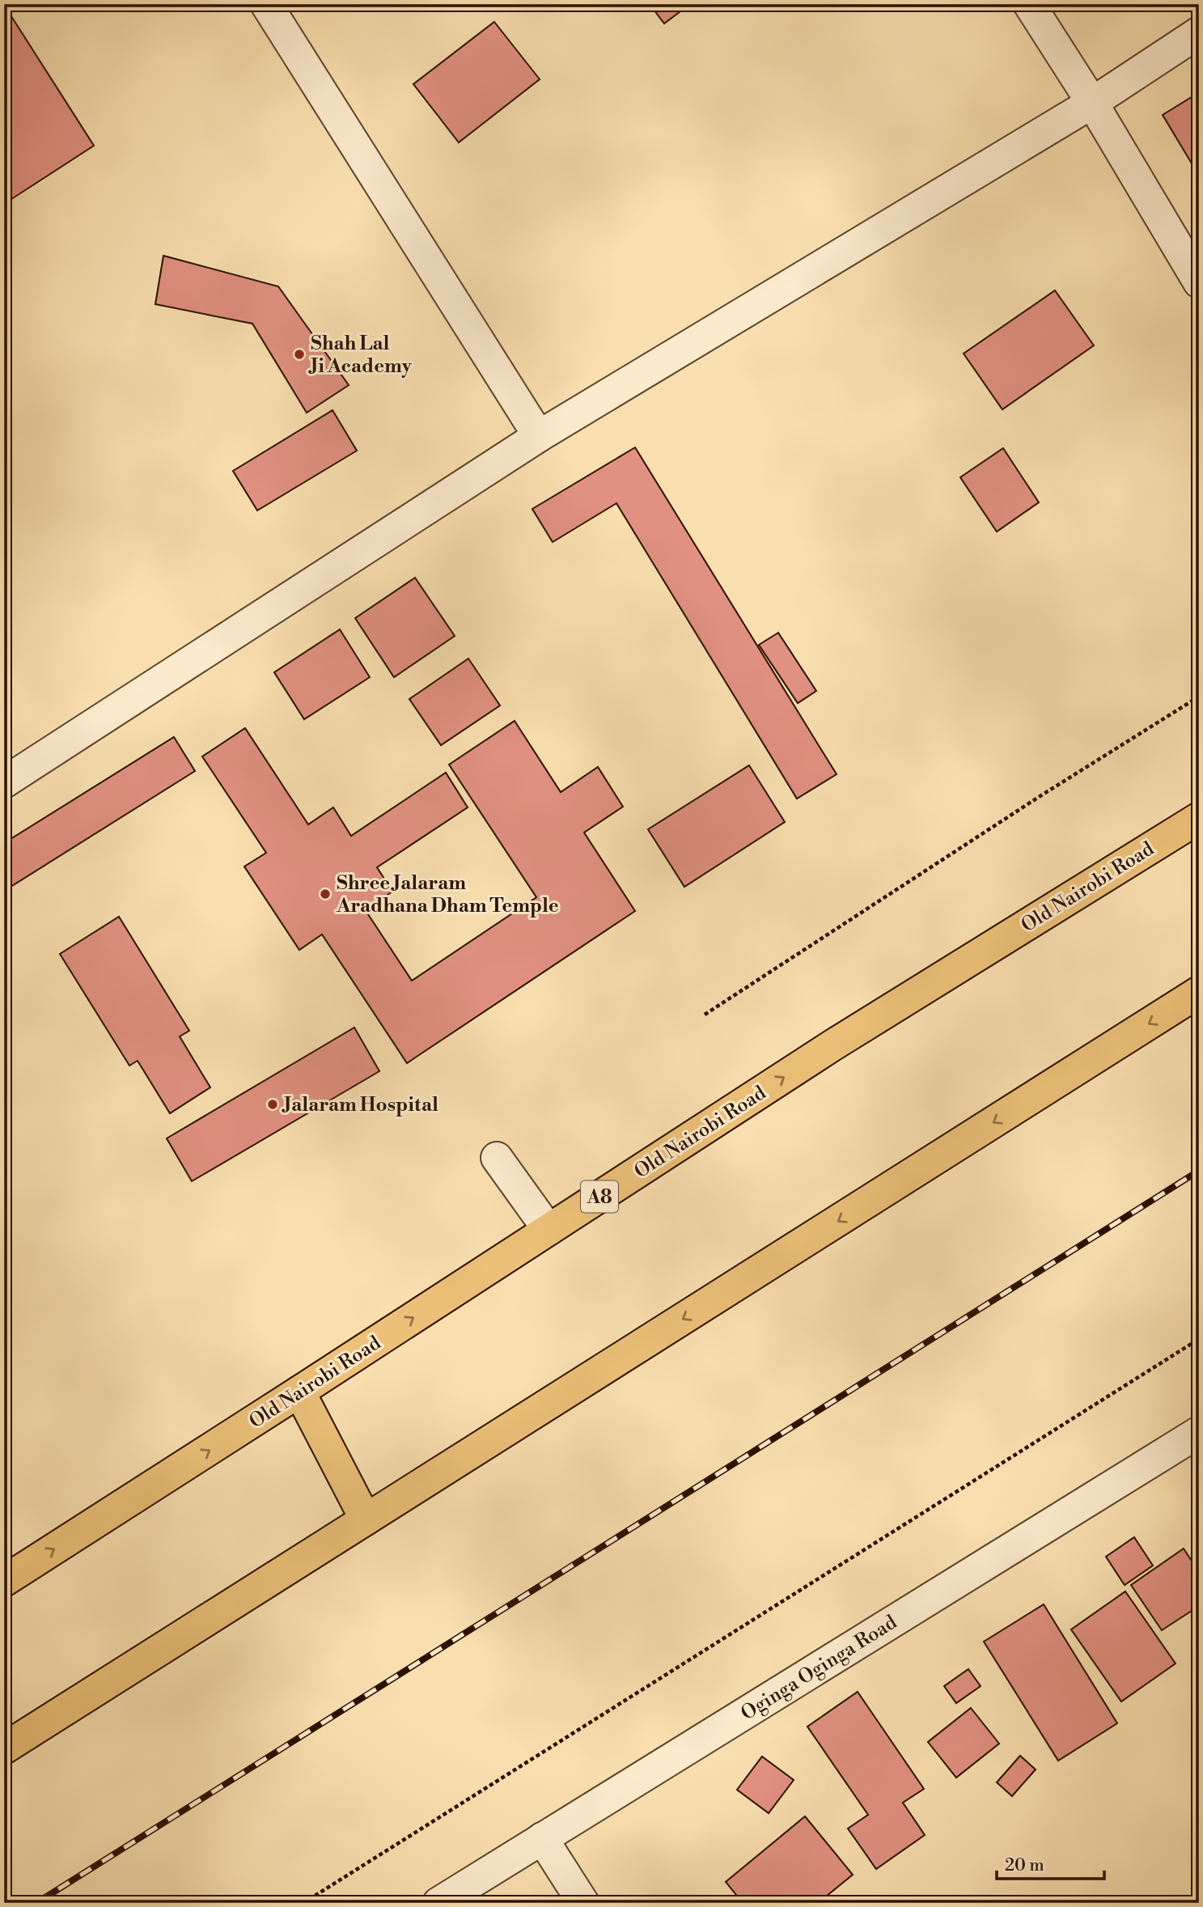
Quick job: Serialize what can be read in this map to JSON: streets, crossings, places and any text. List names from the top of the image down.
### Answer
{
  "streets": {
    "highway": ["Old Nairobi Road", "A8"],
    "street": ["Oginga Oginga Road"]
  },
  "places": ["Shah Lal Ji Academy", "Shree Jalaram Aradhana Dham Temple", "Jalaram Hospital"],
  "scale_bar": "20 m"
}
